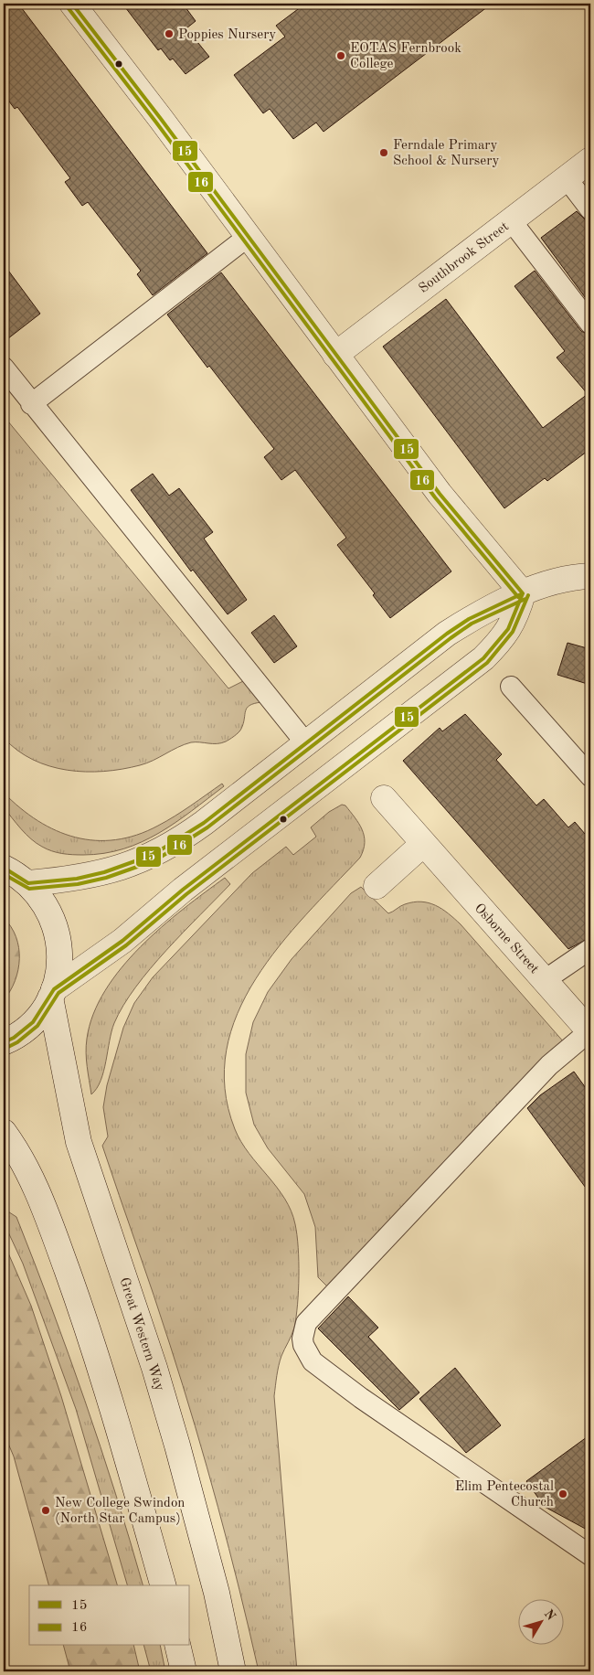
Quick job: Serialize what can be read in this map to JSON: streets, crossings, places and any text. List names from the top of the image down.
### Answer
{
  "streets": {
    "street": ["Southbrook Street", "Osborne Street", "Great Western Way"]
  },
  "places": [
    "Poppies Nursery",
    "EOTAS Fernbrook College",
    "Ferndale Primary School & Nursery",
    "Elim Pentecostal Church",
    "New College Swindon (North Star Campus)"
  ],
  "lines": ["transit line 15", "transit line 16"],
  "legend": ["15", "16"],
  "north": "top right"
}
